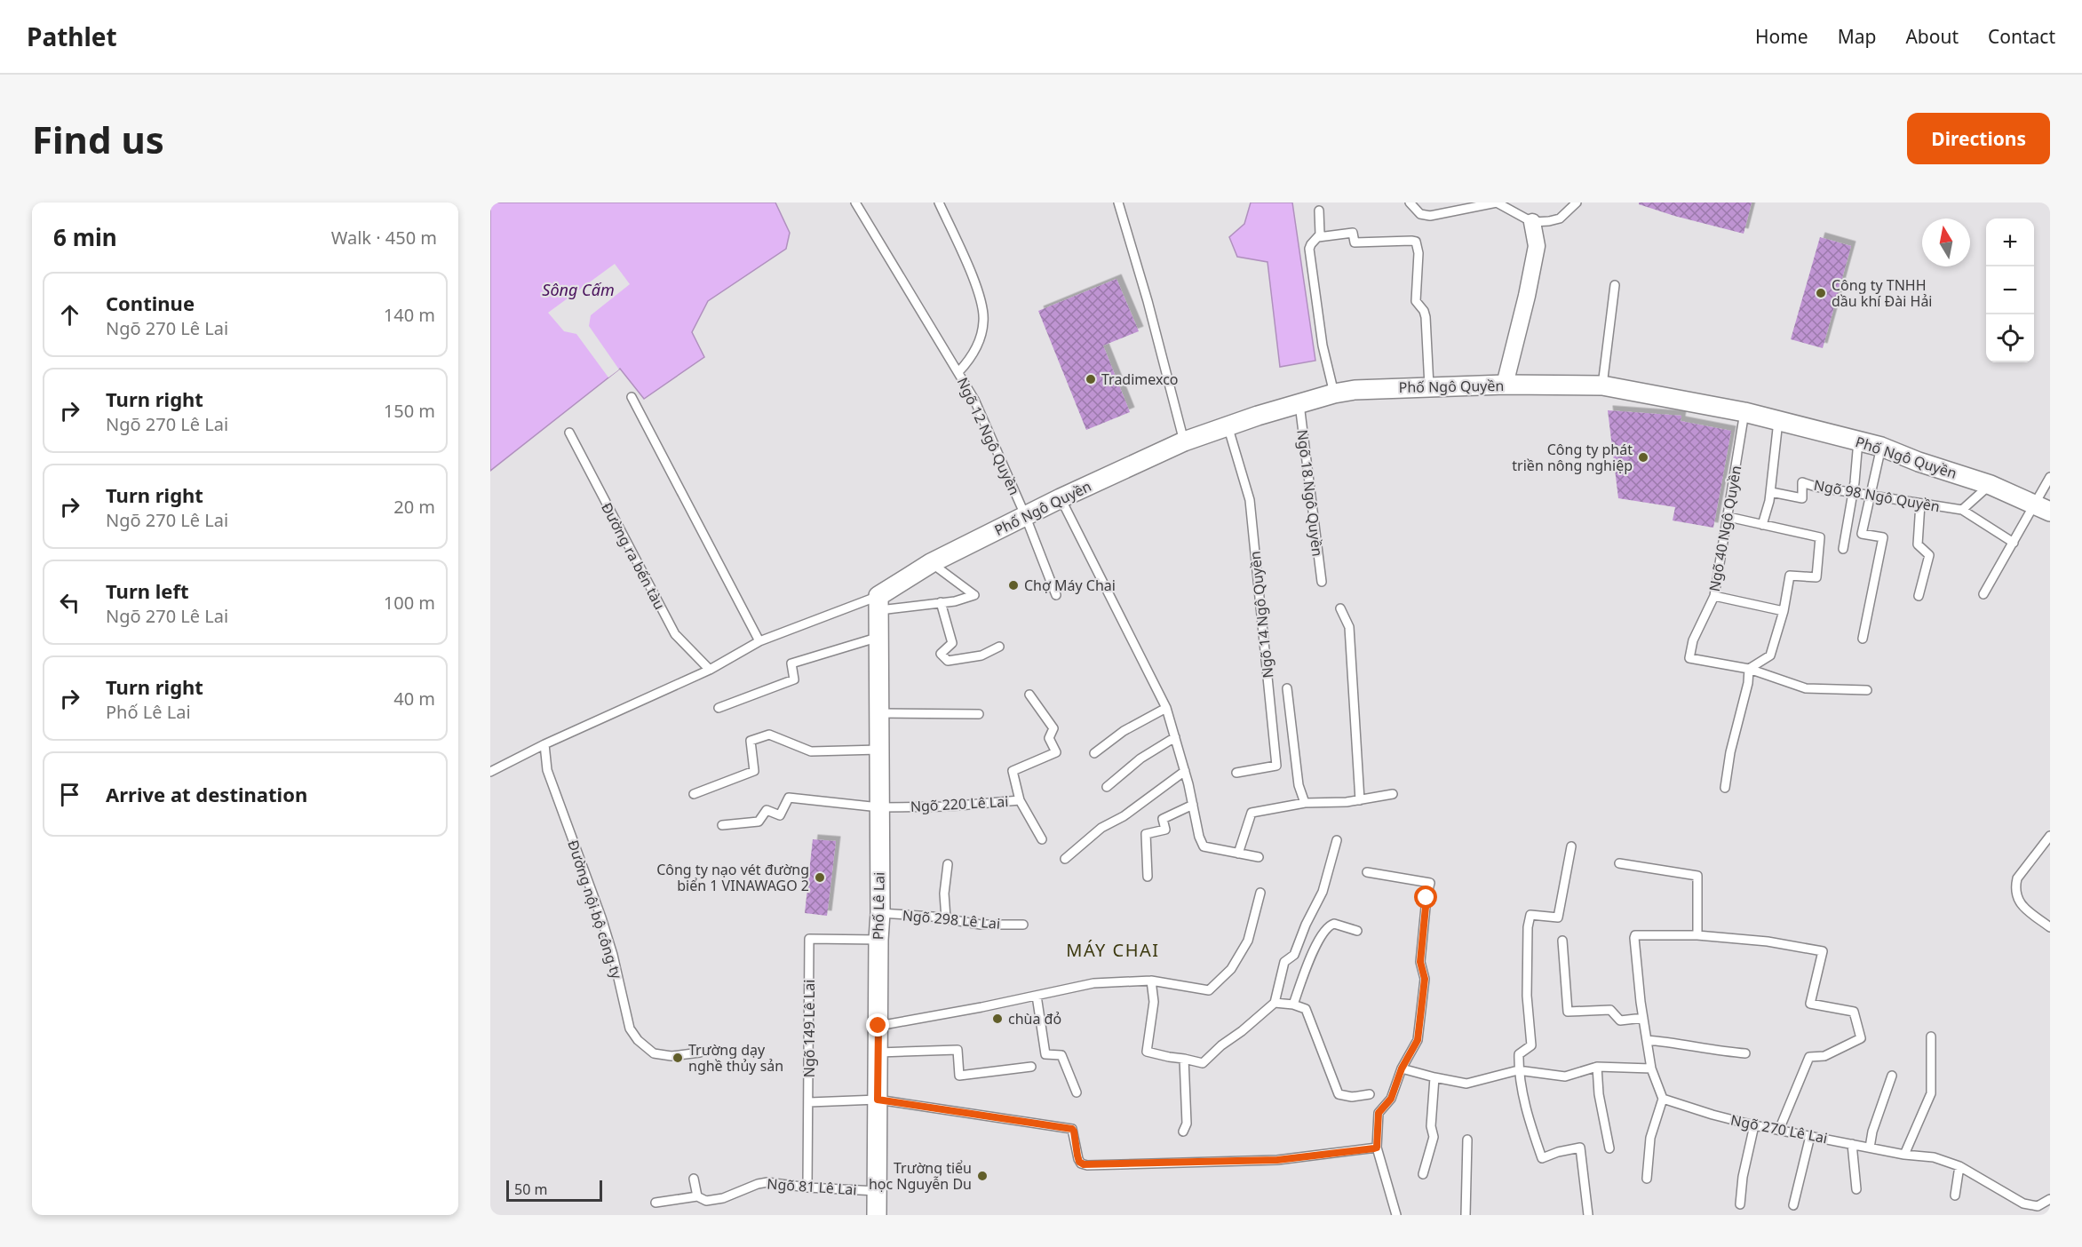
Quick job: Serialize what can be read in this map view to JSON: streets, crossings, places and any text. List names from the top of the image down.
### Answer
{
  "streets": {
    "street": ["Phố Ngô Quyền", "Phố Lê Lai"],
    "lane": [
      "Ngõ 12 Ngô Quyền",
      "Ngõ 18 Ngô Quyền",
      "Ngõ 98 Ngô Quyền",
      "Ngõ 40 Ngô Quyền",
      "Đường ra bến tàu",
      "Ngõ 14 Ngô Quyền",
      "Ngõ 220 Lê Lai",
      "Đường nội bộ công ty",
      "Ngõ 298 Lê Lai",
      "Ngõ 149 Lê Lai",
      "Ngõ 270 Lê Lai",
      "Ngõ 81 Lê Lai"
    ]
  },
  "crossings": [
    ["Phố Ngô Quyền", "Ngõ 12 Ngô Quyền"],
    ["Phố Ngô Quyền", "Ngõ 18 Ngô Quyền"],
    ["Phố Ngô Quyền", "Ngõ 40 Ngô Quyền"],
    ["Phố Ngô Quyền", "Ngõ 14 Ngô Quyền"],
    ["Phố Ngô Quyền", "Phố Lê Lai"],
    ["Ngõ 220 Lê Lai", "Phố Lê Lai"],
    ["Phố Lê Lai", "Ngõ 298 Lê Lai"],
    ["Phố Lê Lai", "Ngõ 149 Lê Lai"],
    ["Phố Lê Lai", "Ngõ 81 Lê Lai"],
    ["Ngõ 149 Lê Lai", "Ngõ 81 Lê Lai"]
  ],
  "districts": ["MÁY CHAI"],
  "water": ["Sông Cấm"],
  "places": [
    "Công ty TNHH dầu khí Đài Hải",
    "Tradimexco",
    "Công ty phát triền nông nghiệp",
    "Chợ Máy Chai",
    "Công ty nạo vét đường biển 1 VINAWAGO 2",
    "chùa đỏ",
    "Trường dạy nghề thủy sản",
    "Trường tiểu học Nguyễn Du"
  ],
  "scale_bar": "50 m",
  "north": "top",
  "page": {
    "header": "Pathlet",
    "nav": [
      "Home",
      "Map",
      "About",
      "Contact"
    ],
    "buttons": "Directions",
    "title": "Find us",
    "heading": ["6 min", "Walk · 450 m"],
    "map_buttons": ["+", "−"],
    "list": [
      ["Continue", "Ngõ 270 Lê Lai", "140 m"],
      ["Turn right", "Ngõ 270 Lê Lai", "150 m"],
      ["Turn right", "Ngõ 270 Lê Lai", "20 m"],
      ["Turn left", "Ngõ 270 Lê Lai", "100 m"],
      ["Turn right", "Phố Lê Lai", "40 m"],
      "Arrive at destination"
    ],
    "scale": "50 m"
  }
}
